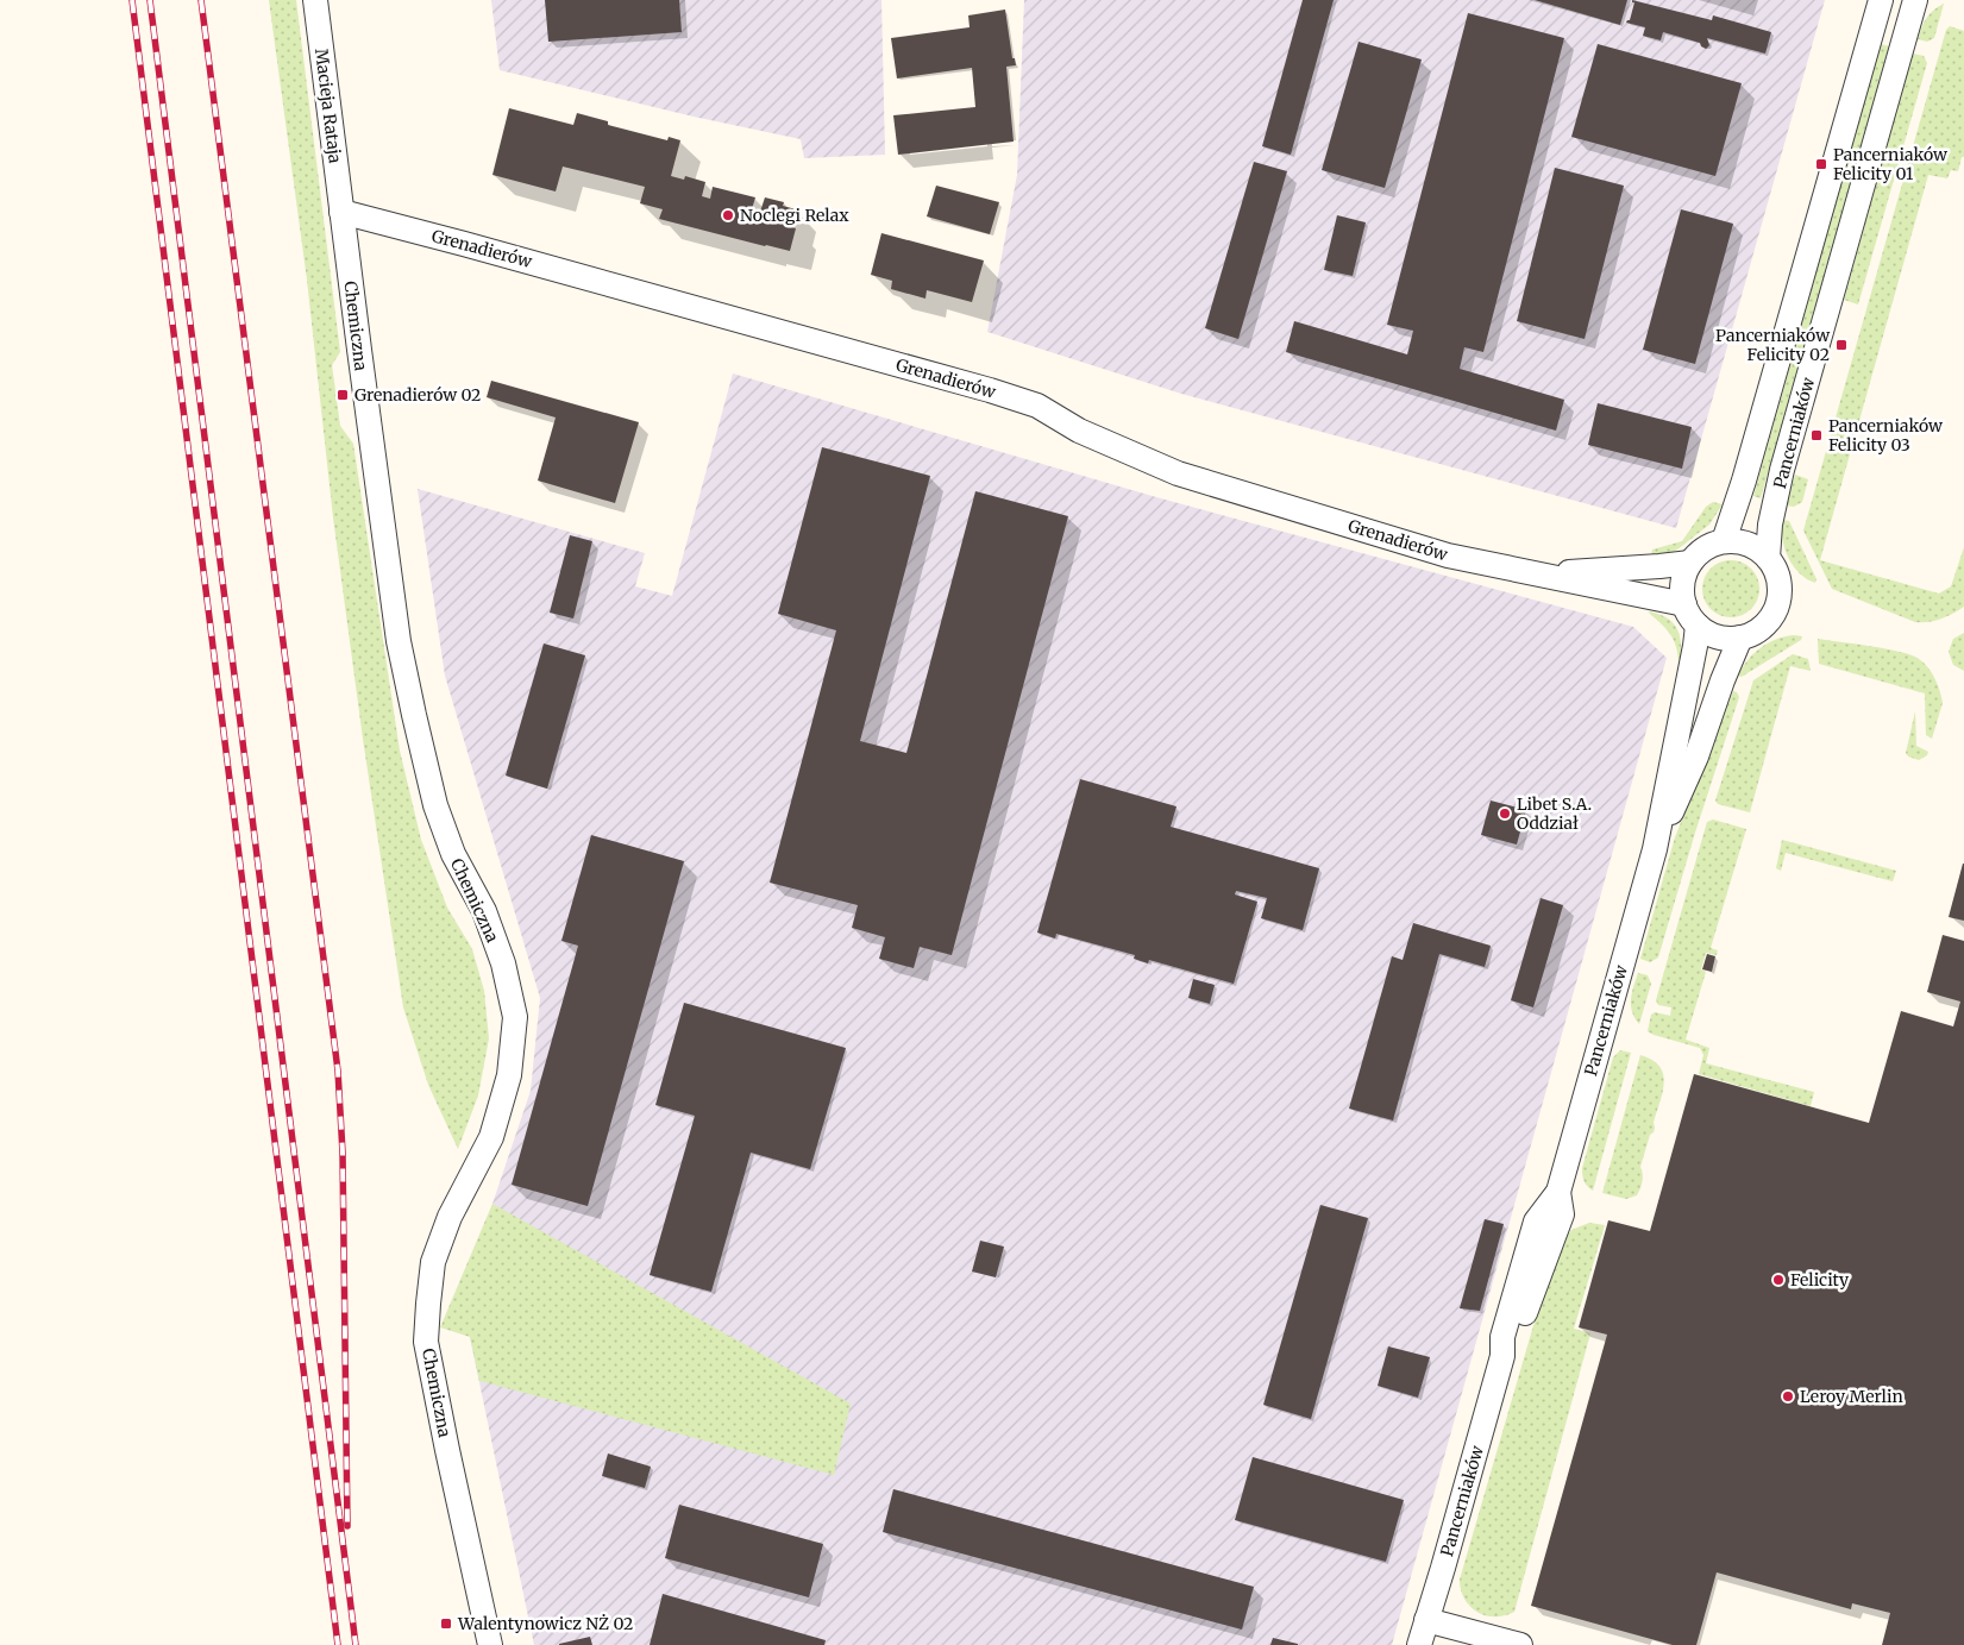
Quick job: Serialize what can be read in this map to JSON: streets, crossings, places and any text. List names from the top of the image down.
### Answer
{
  "streets": {
    "street": [
      "Macieja Rataja",
      "Grenadierów",
      "Chemiczna",
      "Pancerniaków"
    ]
  },
  "crossings": [
    ["Macieja Rataja", "Grenadierów"],
    ["Macieja Rataja", "Chemiczna"],
    ["Grenadierów", "Chemiczna"]
  ],
  "places": {
    "transit": [
      "Pancerniaków Felicity 01",
      "Pancerniaków Felicity 02",
      "Grenadierów 02",
      "Pancerniaków Felicity 03",
      "Walentynowicz NŻ 02"
    ],
    "other": [
      "Noclegi Relax",
      "Libet S.A. Oddział",
      "Felicity",
      "Leroy Merlin"
    ]
  }
}
